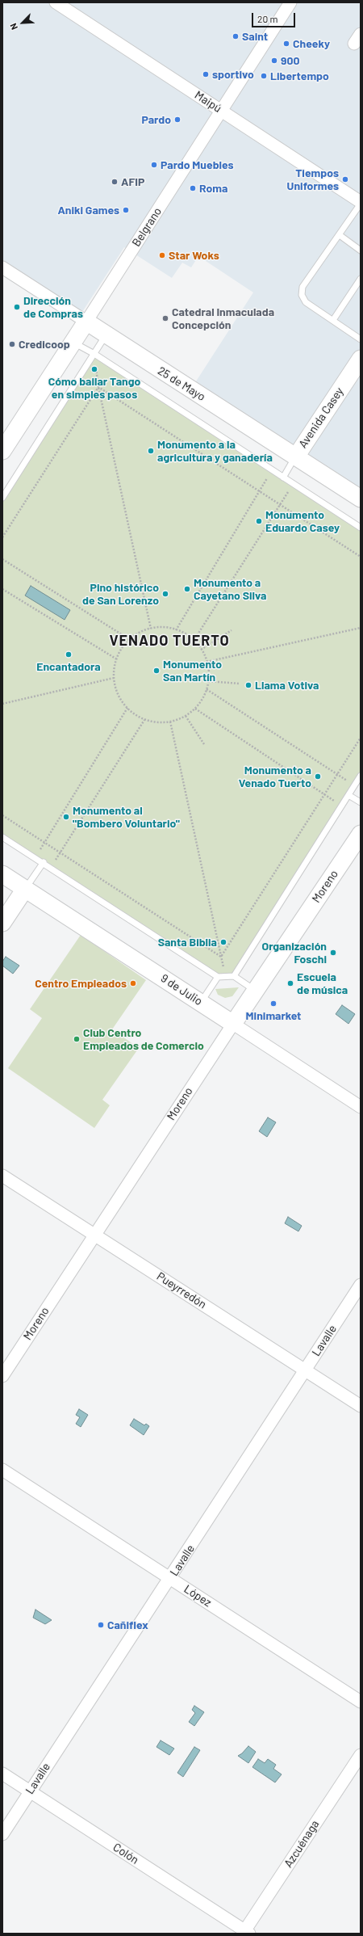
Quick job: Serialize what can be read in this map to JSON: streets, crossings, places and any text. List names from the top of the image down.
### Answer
{
  "streets": {
    "main road": [
      "Belgrano",
      "25 de Mayo",
      "Avenida Casey",
      "Moreno",
      "9 de Julio"
    ],
    "street": [
      "Maipú",
      "Pueyrredón",
      "Lavalle",
      "López",
      "Azcuénaga",
      "Colón"
    ]
  },
  "crossings": [
    ["Maipú", "Belgrano"],
    ["Belgrano", "25 de Mayo"],
    ["25 de Mayo", "Avenida Casey"],
    ["Moreno", "9 de Julio"],
    ["Moreno", "Pueyrredón"],
    ["Pueyrredón", "Lavalle"],
    ["Lavalle", "López"],
    ["Lavalle", "Colón"],
    ["Azcuénaga", "Colón"]
  ],
  "districts": ["VENADO TUERTO"],
  "places": [
    "Saint",
    "Cheeky",
    "900",
    "sportivo",
    "Libertempo",
    "Pardo",
    "Pardo Muebles",
    "Tiempos Uniformes",
    "AFIP",
    "Roma",
    "Aniki Games",
    "Star Woks",
    "Dirección de Compras",
    "Catedral Inmaculada Concepción",
    "Credicoop",
    "Cómo bailar Tango en simples pasos",
    "Monumento a la agricultura y ganadería",
    "Monumento Eduardo Casey",
    "Monumento a Cayetano Silva",
    "Pino histórico de San Lorenzo",
    "Encantadora",
    "Monumento San Martín",
    "Llama Votiva",
    "Monumento a Venado Tuerto",
    "Monumento al \"Bombero Voluntario\"",
    "Santa Biblia",
    "Organización Foschi",
    "Centro Empleados",
    "Escuela de música",
    "Minimarket",
    "Club Centro Empleados de Comercio",
    "Cañiflex"
  ],
  "scale_bar": "20 m",
  "north": "bottom left"
}
